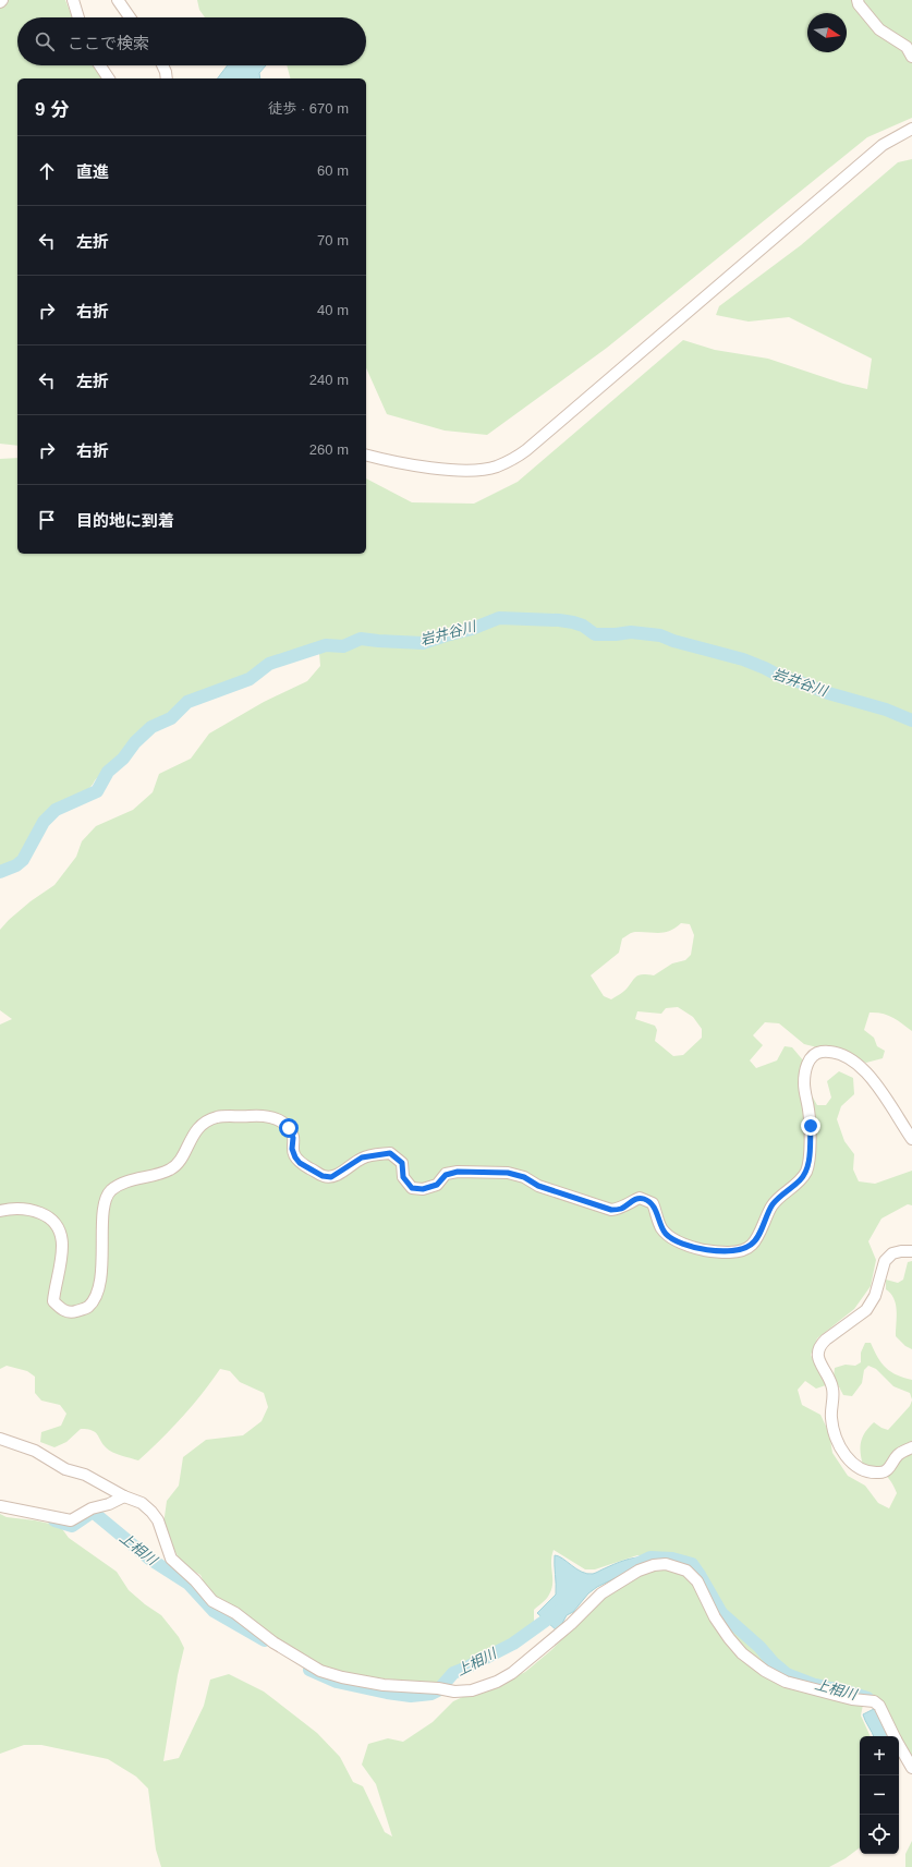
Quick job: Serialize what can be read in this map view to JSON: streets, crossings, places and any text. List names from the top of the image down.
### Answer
{
  "water": ["岩井谷川", "上相川"],
  "north": "right",
  "page": {
    "search": "ここで検索",
    "heading": ["9 分", "徒歩 · 670 m"],
    "list": [
      ["直進", "60 m"],
      ["左折", "70 m"],
      ["右折", "40 m"],
      ["左折", "240 m"],
      ["右折", "260 m"],
      "目的地に到着"
    ],
    "map_buttons": ["+", "−"]
  }
}
